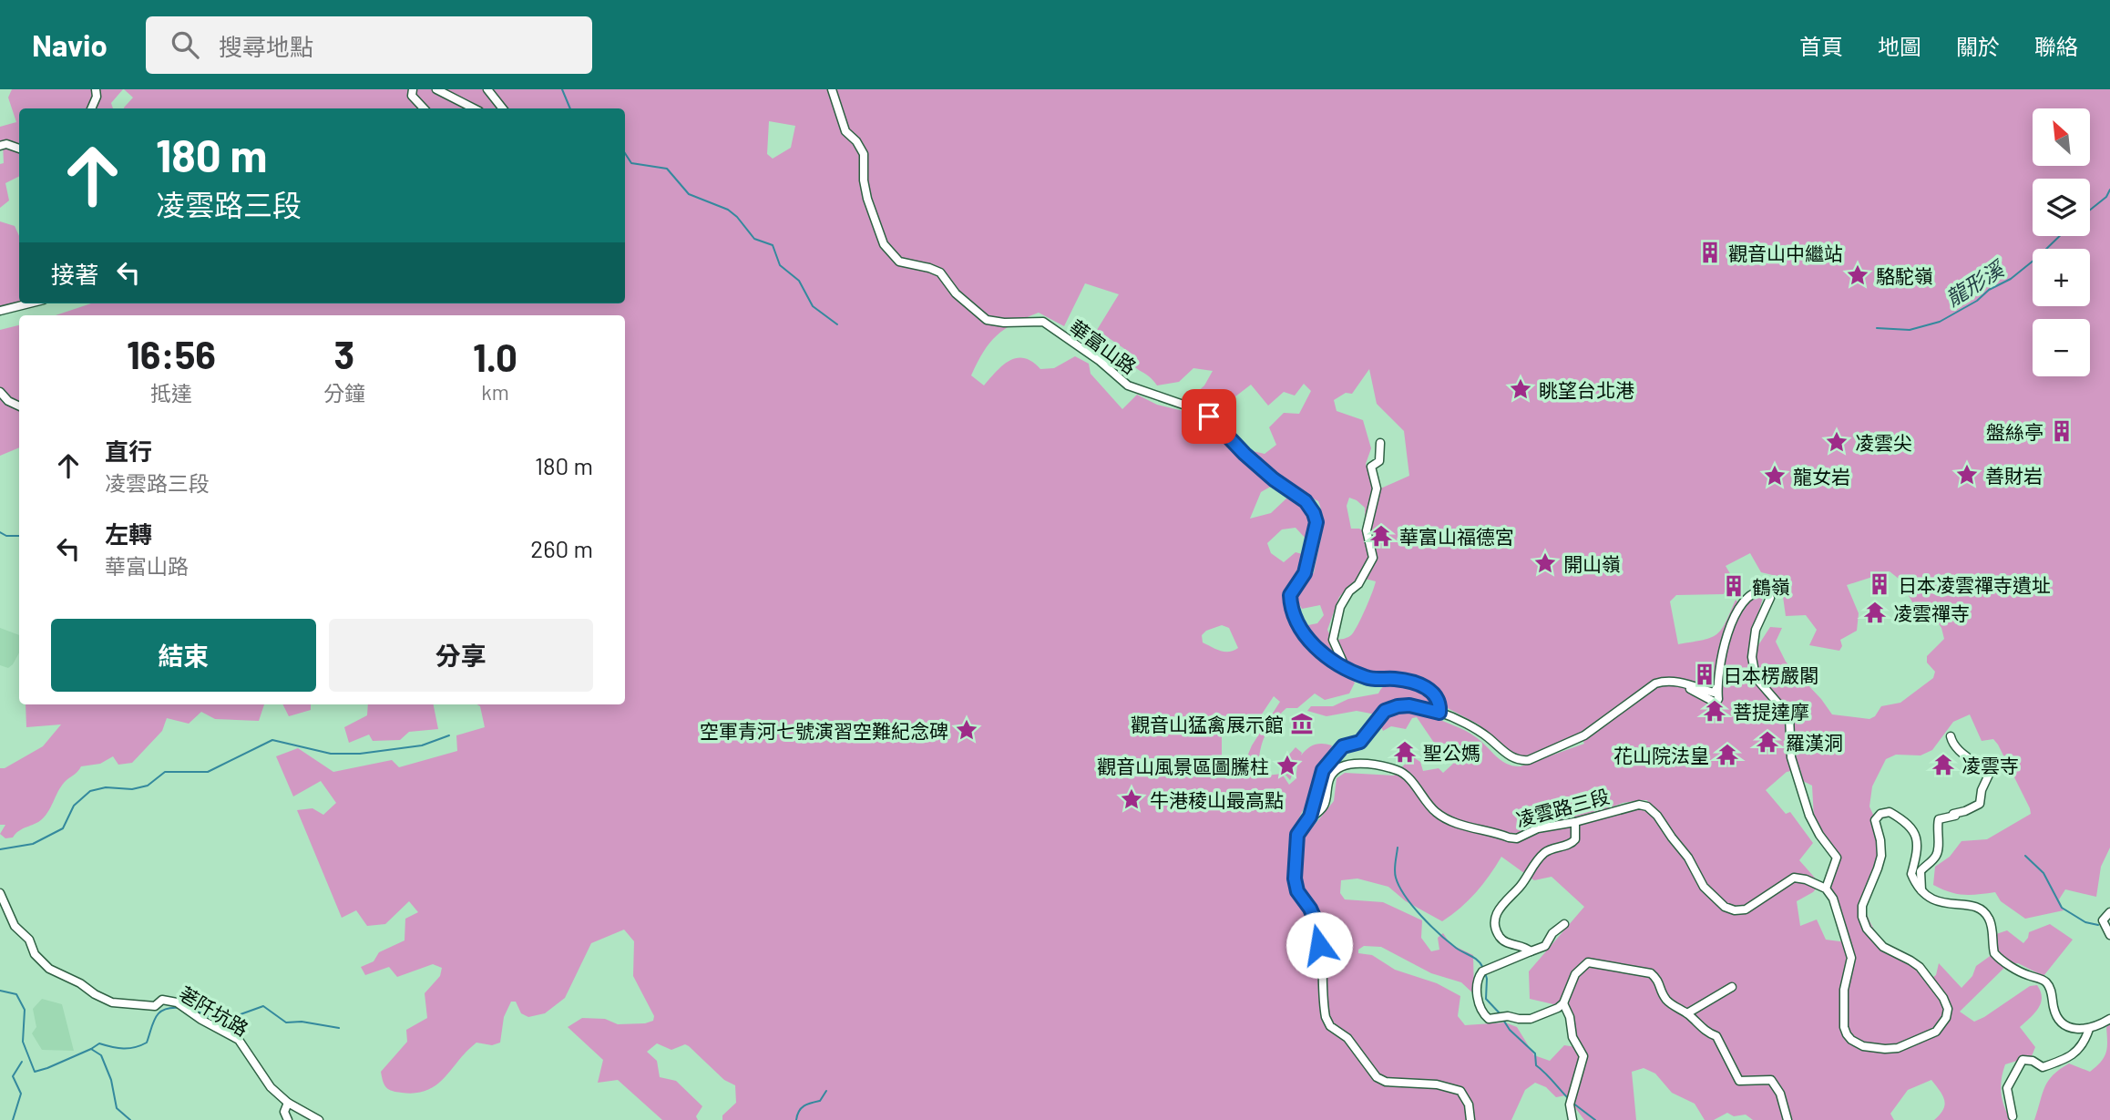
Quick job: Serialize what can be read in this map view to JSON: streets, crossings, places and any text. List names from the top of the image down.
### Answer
{
  "streets": {
    "street": ["華富山路", "凌雲路三段", "荖阡坑路"]
  },
  "water": ["龍形溪"],
  "places": {
    "building": [
      "觀音山中繼站",
      "盤絲亭",
      "日本凌雲禪寺遺址",
      "鶴嶺",
      "日本楞嚴閣"
    ],
    "place": [
      "駱駝嶺",
      "眺望台北港",
      "凌雲尖",
      "善財岩",
      "龍女岩",
      "開山嶺",
      "空軍青河七號演習空難紀念碑",
      "觀音山風景區圖騰柱",
      "牛港稜山最高點"
    ],
    "temple": [
      "華富山福德宮",
      "凌雲禪寺",
      "菩提達摩",
      "羅漢洞",
      "聖公媽",
      "花山院法皇",
      "凌雲寺"
    ],
    "museum": ["觀音山猛禽展示館"]
  },
  "north": "top left",
  "page": {
    "header": "Navio",
    "search": "搜尋地點",
    "nav": [
      "首頁",
      "地圖",
      "關於",
      "聯絡"
    ],
    "map_buttons": ["+", "−"],
    "turn": ["180 m", "凌雲路三段"],
    "then": "接著",
    "eta": [
      "16:56",
      "抵達",
      "3",
      "分鐘",
      "1.0",
      "km"
    ],
    "list": [
      {
        "name": "直行",
        "note": "凌雲路三段",
        "value": "180 m"
      },
      {
        "name": "左轉",
        "note": "華富山路",
        "value": "260 m"
      }
    ],
    "buttons": ["結束", "分享"]
  }
}
